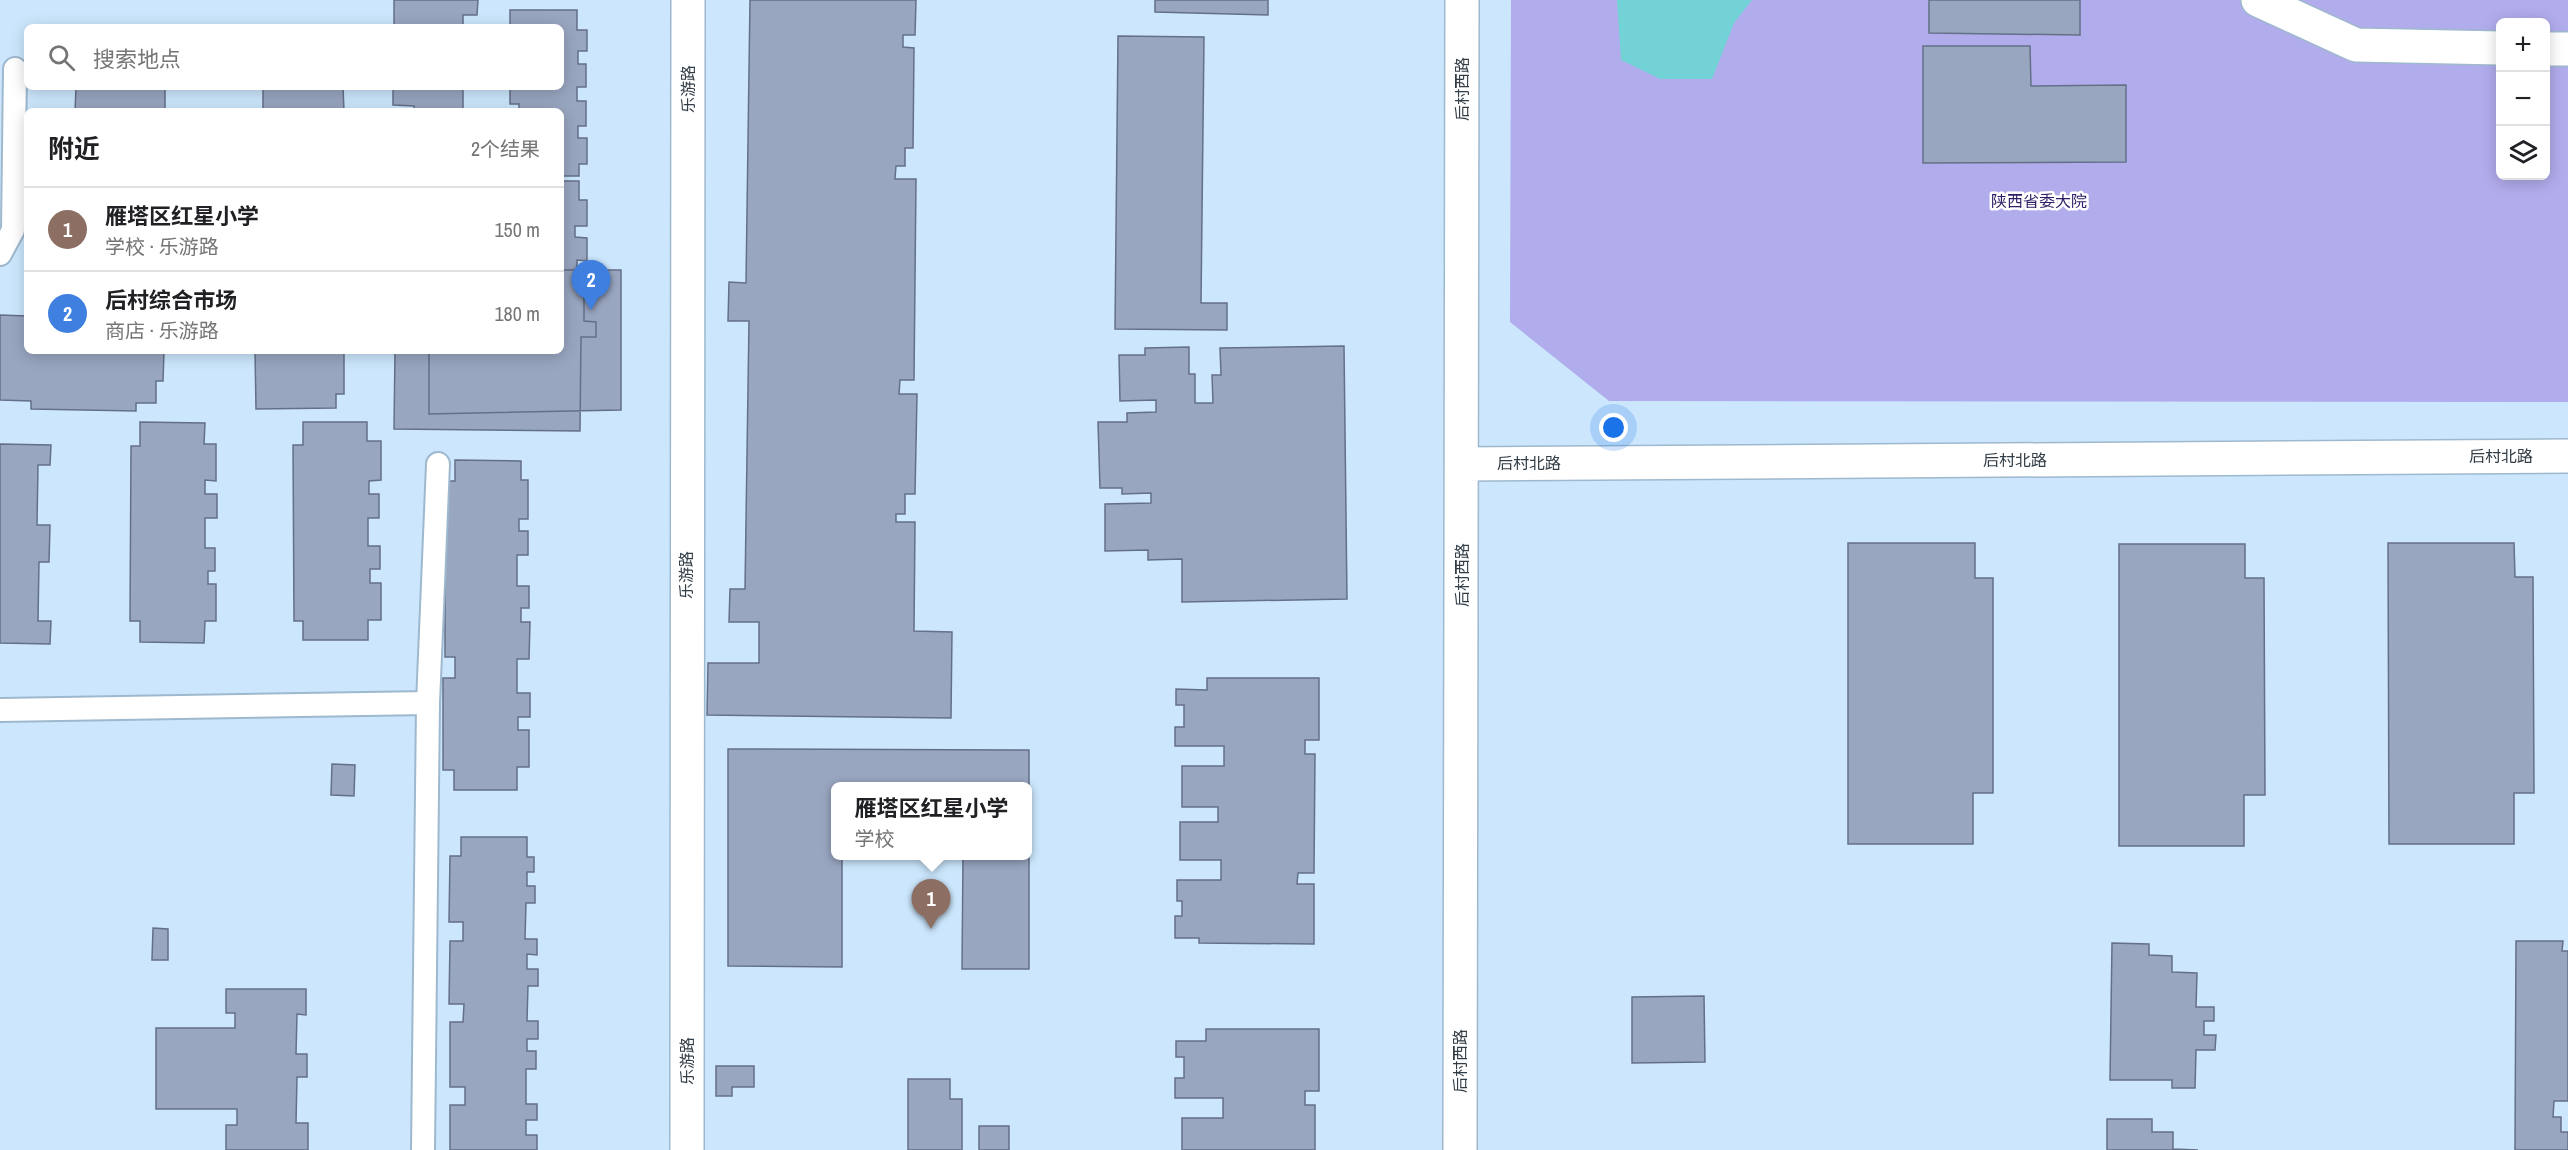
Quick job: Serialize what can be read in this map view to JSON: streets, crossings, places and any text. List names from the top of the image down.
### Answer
{
  "streets": {
    "street": ["乐游路", "后村西路", "后村北路"]
  },
  "crossings": [
    ["后村西路", "后村北路"]
  ],
  "parks": ["陕西省委大院"],
  "page": {
    "map_buttons": ["+", "−"],
    "search": "搜索地点",
    "heading": ["附近", "2个结果"],
    "list": [
      {
        "mark": "1",
        "name": "雁塔区红星小学",
        "note": "学校 · 乐游路",
        "value": "150 m"
      },
      {
        "mark": "2",
        "name": "后村综合市场",
        "note": "商店 · 乐游路",
        "value": "180 m"
      }
    ],
    "pins": ["2", "1"],
    "popup": ["雁塔区红星小学", "学校"]
  }
}
